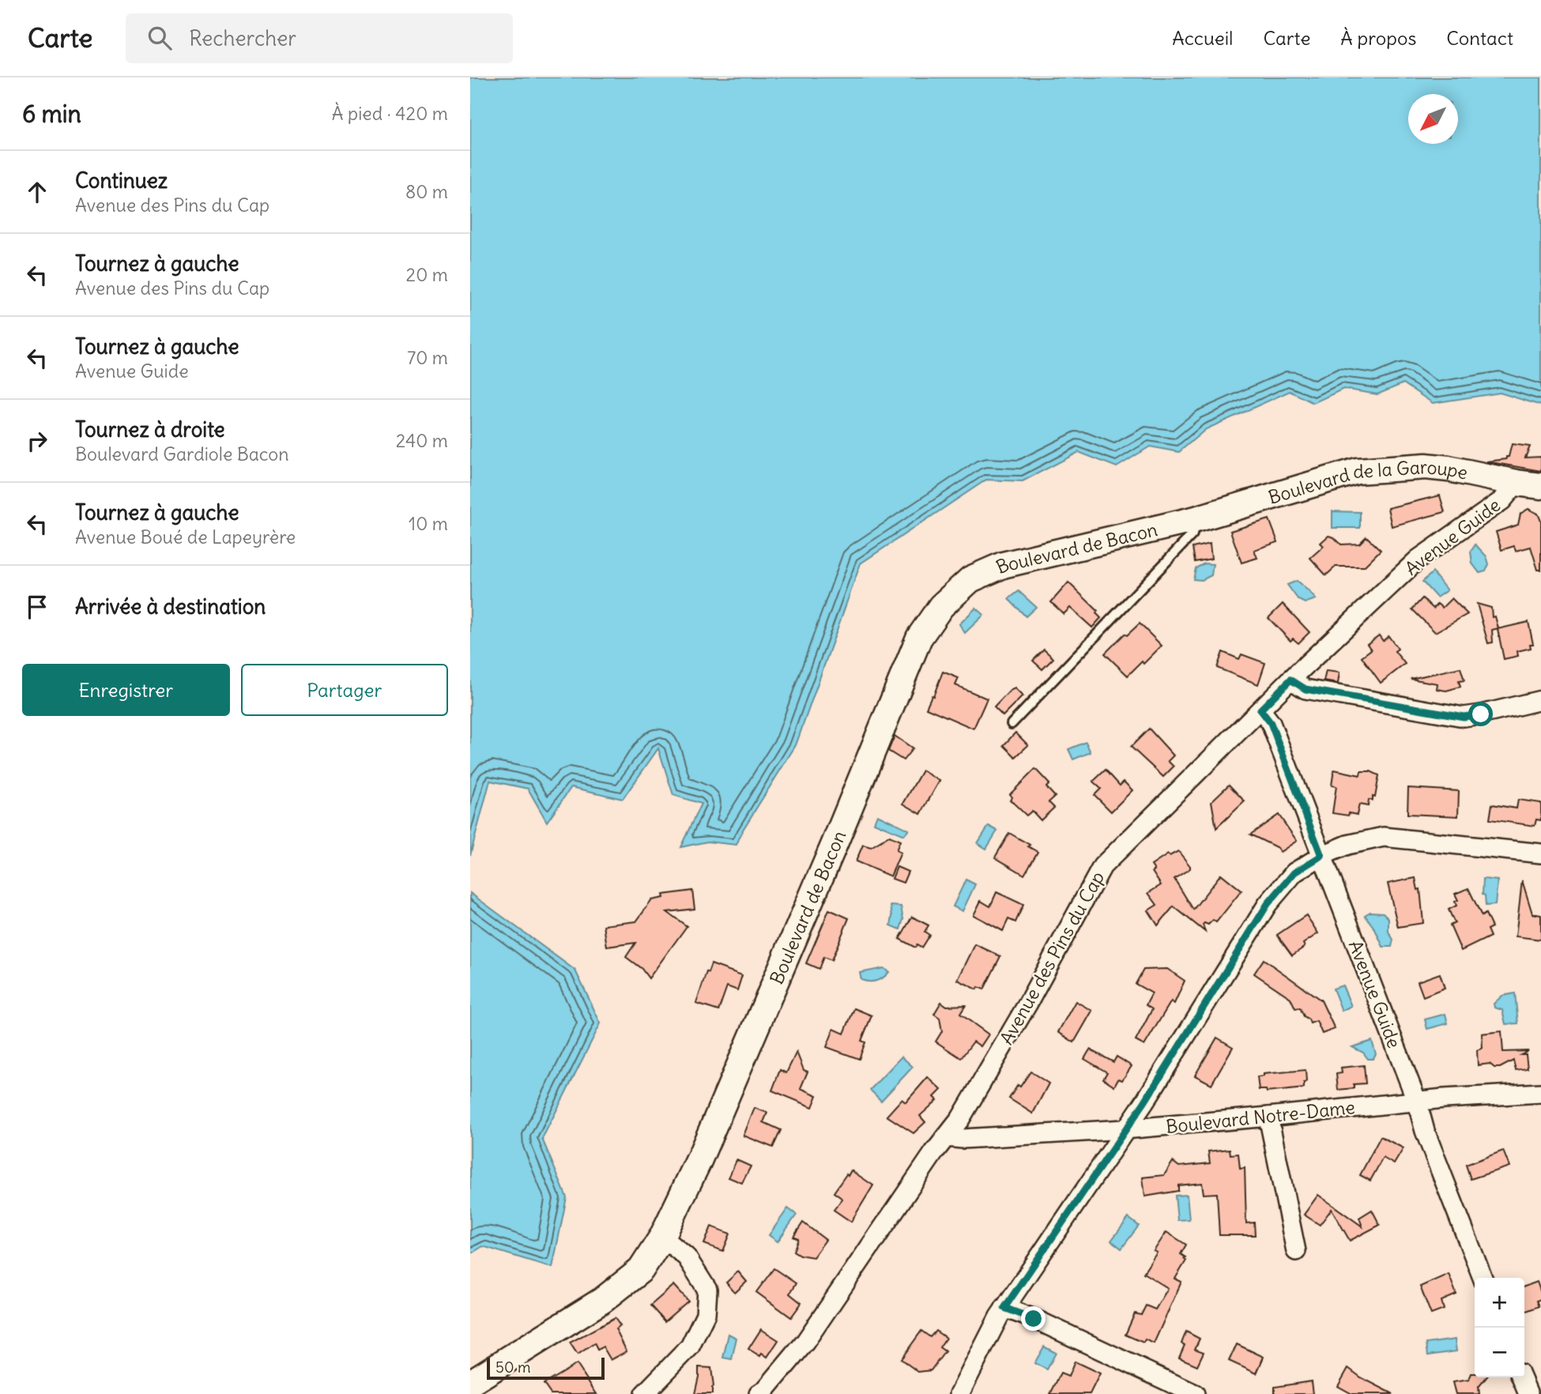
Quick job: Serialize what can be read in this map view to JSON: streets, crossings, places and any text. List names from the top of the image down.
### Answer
{
  "streets": {
    "street": [
      "Boulevard de la Garoupe",
      "Avenue Guide",
      "Boulevard de Bacon",
      "Avenue des Pins du Cap",
      "Boulevard Notre-Dame"
    ]
  },
  "crossings": [
    ["Boulevard de la Garoupe", "Avenue Guide"],
    ["Boulevard de la Garoupe", "Boulevard de Bacon"],
    ["Avenue Guide", "Avenue des Pins du Cap"],
    ["Avenue Guide", "Boulevard Notre-Dame"],
    ["Avenue des Pins du Cap", "Boulevard Notre-Dame"]
  ],
  "scale_bar": "50 m",
  "north": "bottom left",
  "page": {
    "header": "Carte",
    "search": "Rechercher",
    "nav": [
      "Accueil",
      "Carte",
      "À propos",
      "Contact"
    ],
    "heading": ["6 min", "À pied · 420 m"],
    "list": [
      ["Continuez", "Avenue des Pins du Cap", "80 m"],
      ["Tournez à gauche", "Avenue des Pins du Cap", "20 m"],
      ["Tournez à gauche", "Avenue Guide", "70 m"],
      ["Tournez à droite", "Boulevard Gardiole Bacon", "240 m"],
      ["Tournez à gauche", "Avenue Boué de Lapeyrère", "10 m"],
      "Arrivée à destination"
    ],
    "buttons": ["Enregistrer", "Partager"],
    "map_buttons": ["+", "−"],
    "scale": "50 m"
  }
}
